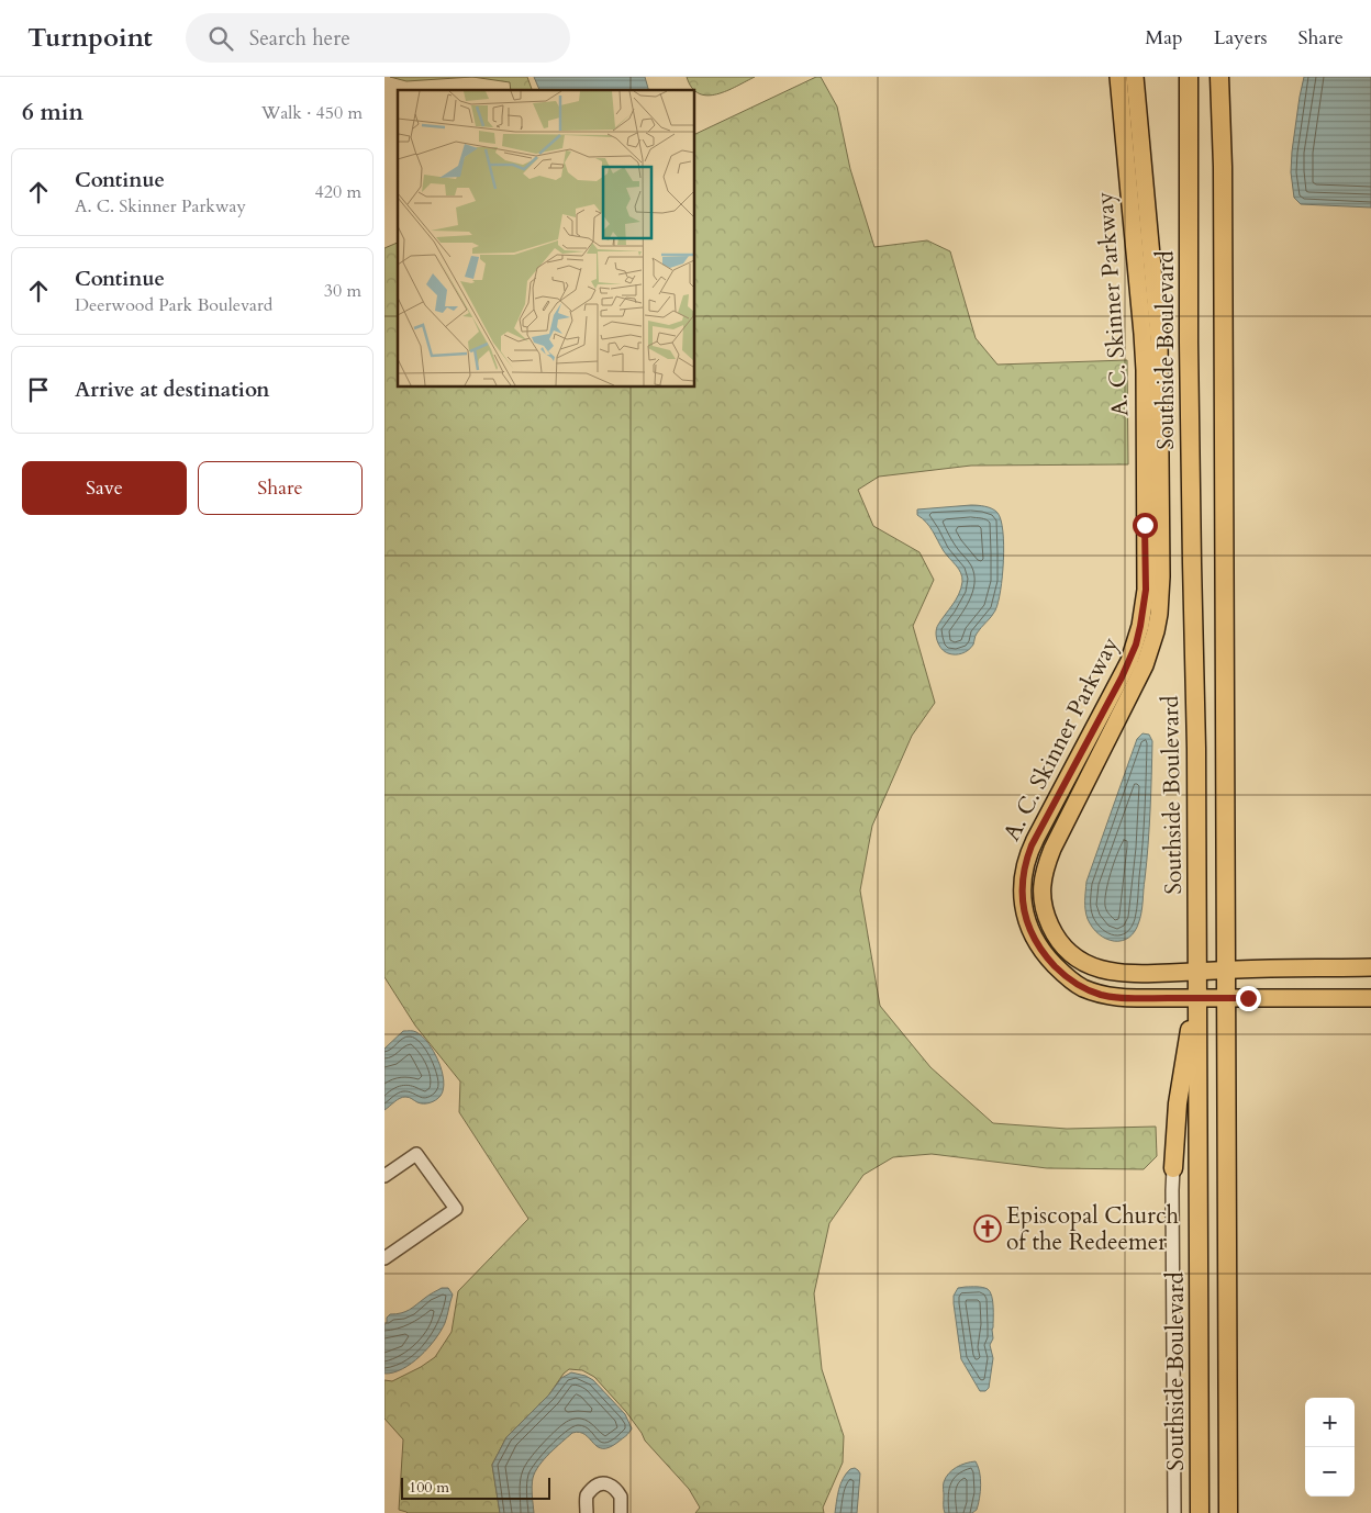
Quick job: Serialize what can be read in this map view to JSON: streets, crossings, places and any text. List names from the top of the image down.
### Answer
{
  "streets": {
    "highway": ["Southside Boulevard"],
    "main road": ["A. C. Skinner Parkway"]
  },
  "crossings": [
    ["A. C. Skinner Parkway", "Southside Boulevard"]
  ],
  "places": {
    "church": ["Episcopal Church of the Redeemer"]
  },
  "scale_bar": "100 m",
  "page": {
    "header": "Turnpoint",
    "search": "Search here",
    "nav": ["Map", "Layers", "Share"],
    "heading": ["6 min", "Walk · 450 m"],
    "list": [
      ["Continue", "A. C. Skinner Parkway", "420 m"],
      ["Continue", "Deerwood Park Boulevard", "30 m"],
      "Arrive at destination"
    ],
    "buttons": ["Save", "Share"],
    "map_buttons": ["+", "−"],
    "scale": "100 m"
  }
}
